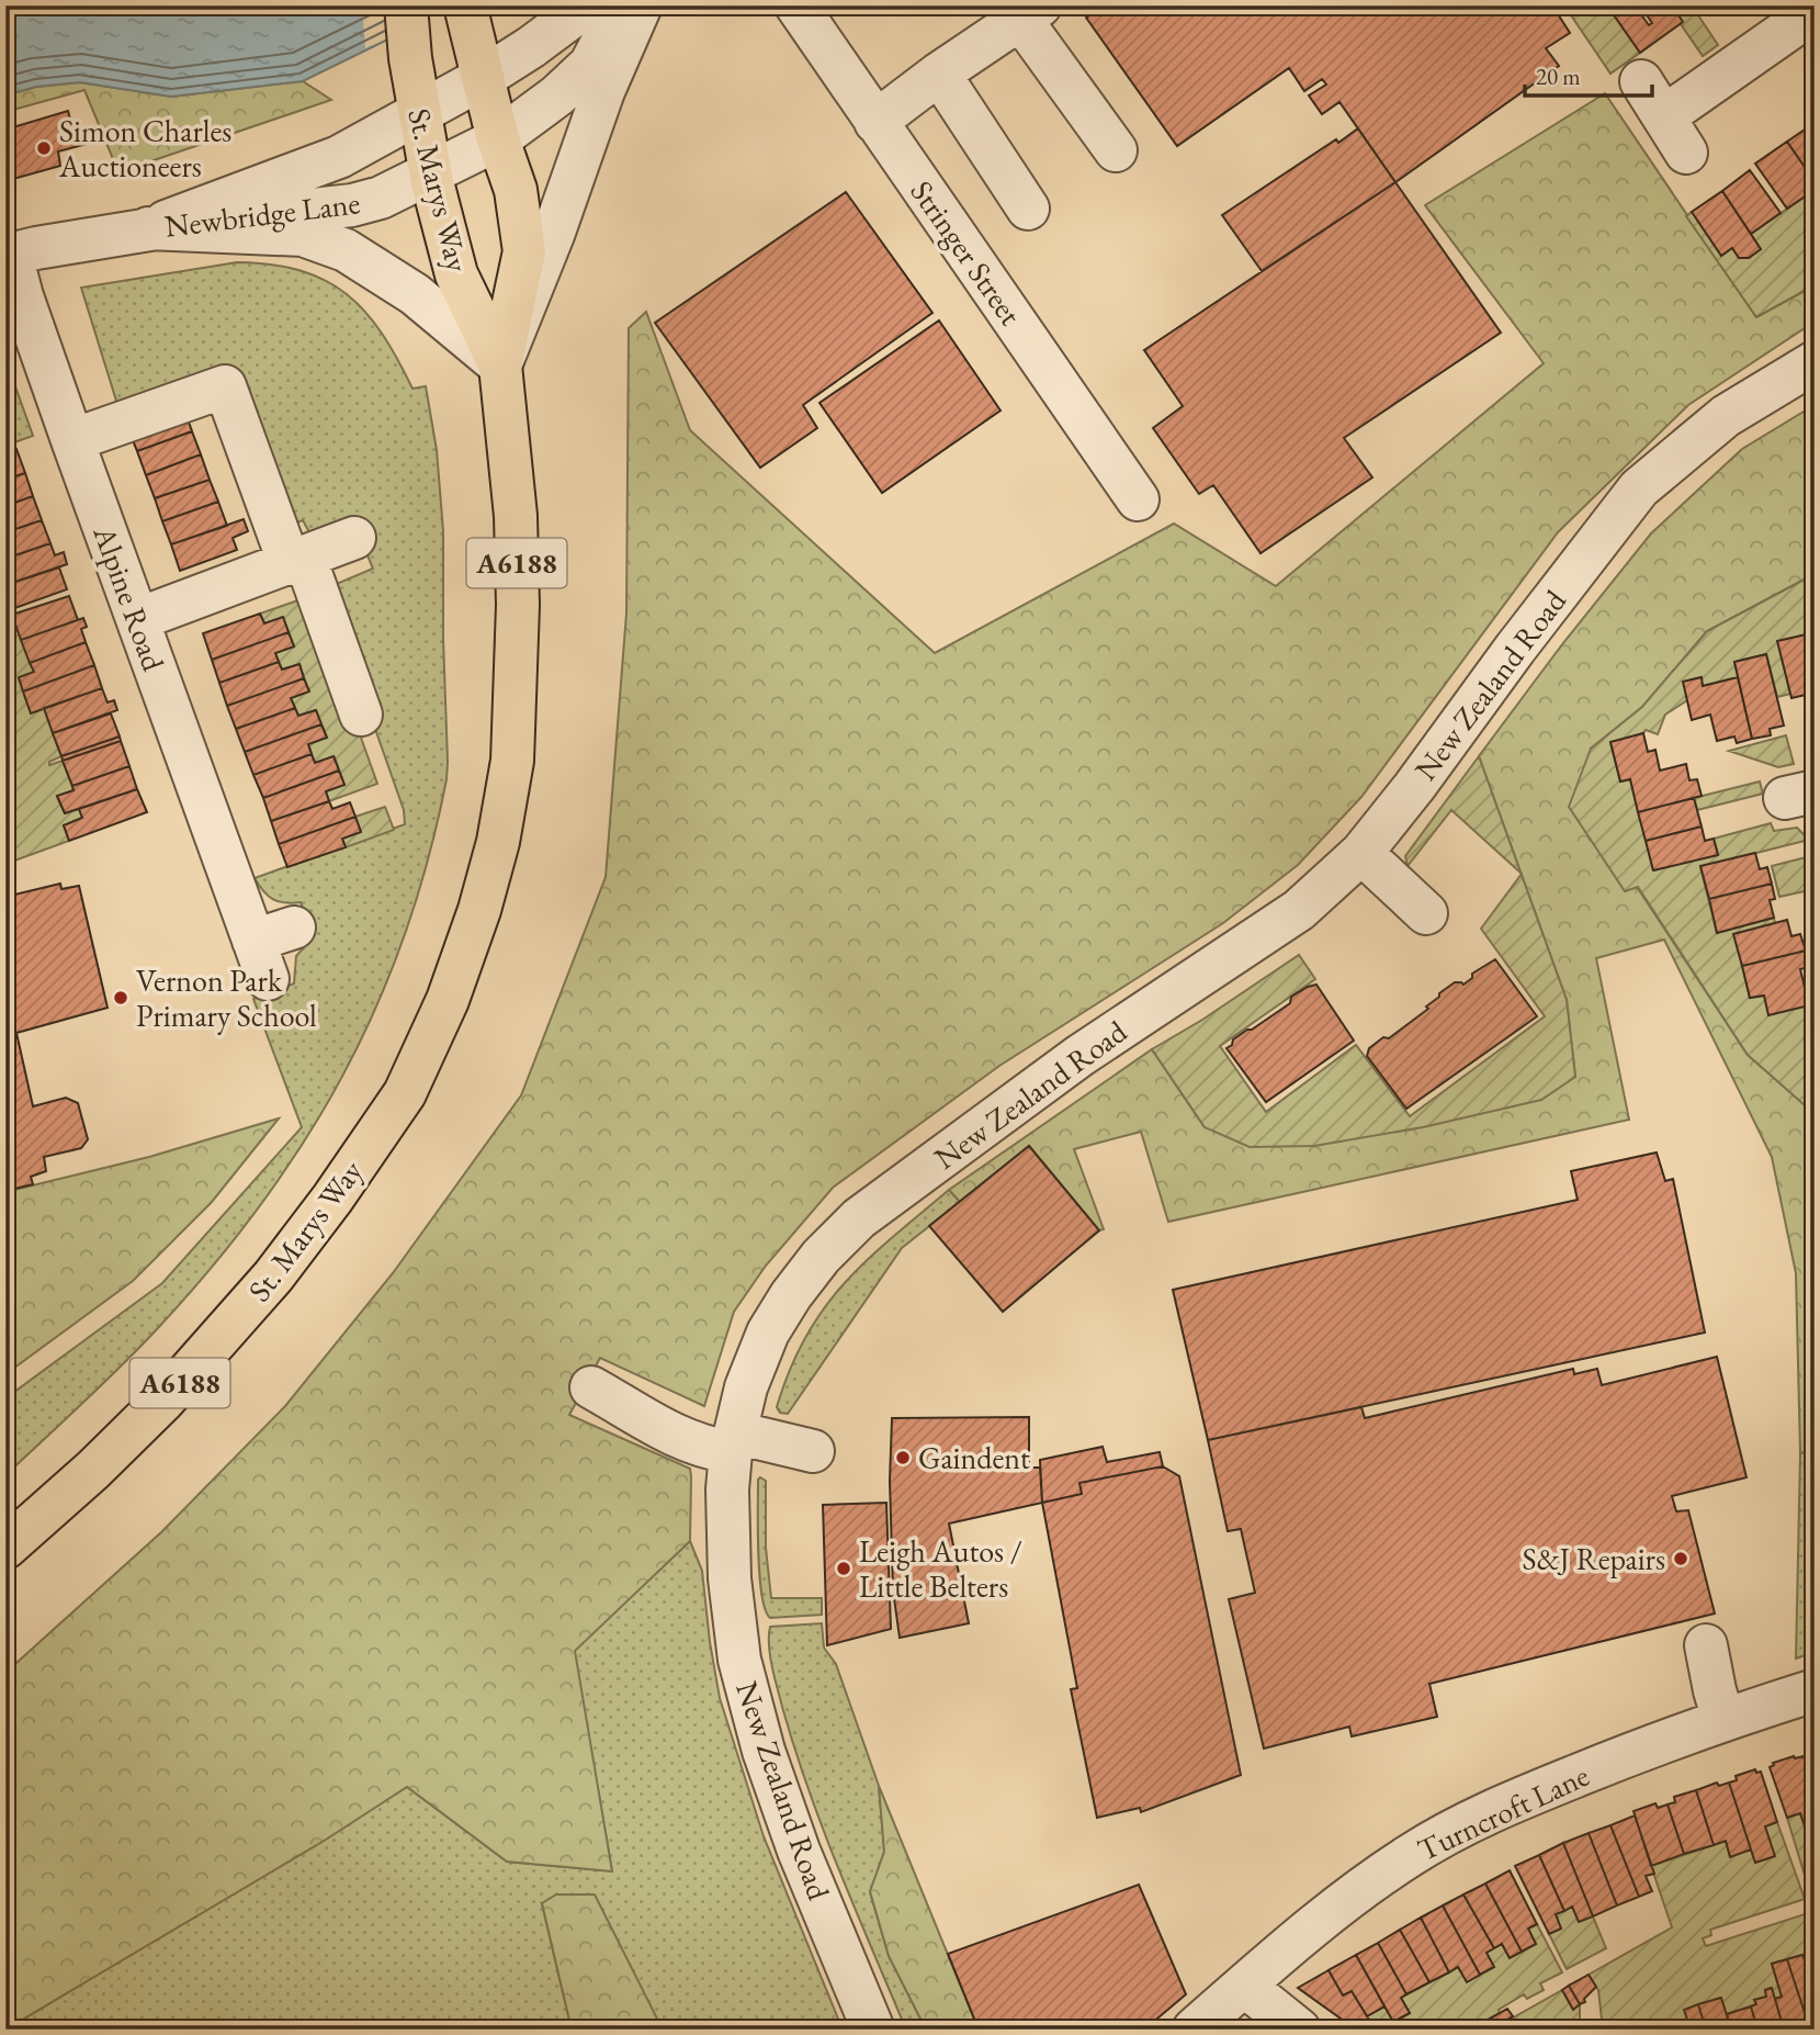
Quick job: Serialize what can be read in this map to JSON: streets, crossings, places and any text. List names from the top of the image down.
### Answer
{
  "streets": {
    "main road": ["St. Marys Way", "A6188"],
    "street": [
      "Newbridge Lane",
      "Stringer Street",
      "Alpine Road",
      "New Zealand Road",
      "Turncroft Lane"
    ]
  },
  "crossings": [
    ["St. Marys Way", "Newbridge Lane"],
    ["Newbridge Lane", "Alpine Road"]
  ],
  "places": [
    "Simon Charles Auctioneers",
    "Vernon Park Primary School",
    "Gaindent",
    "S&J Repairs",
    "Leigh Autos / Little Belters"
  ],
  "scale_bar": "20 m"
}
